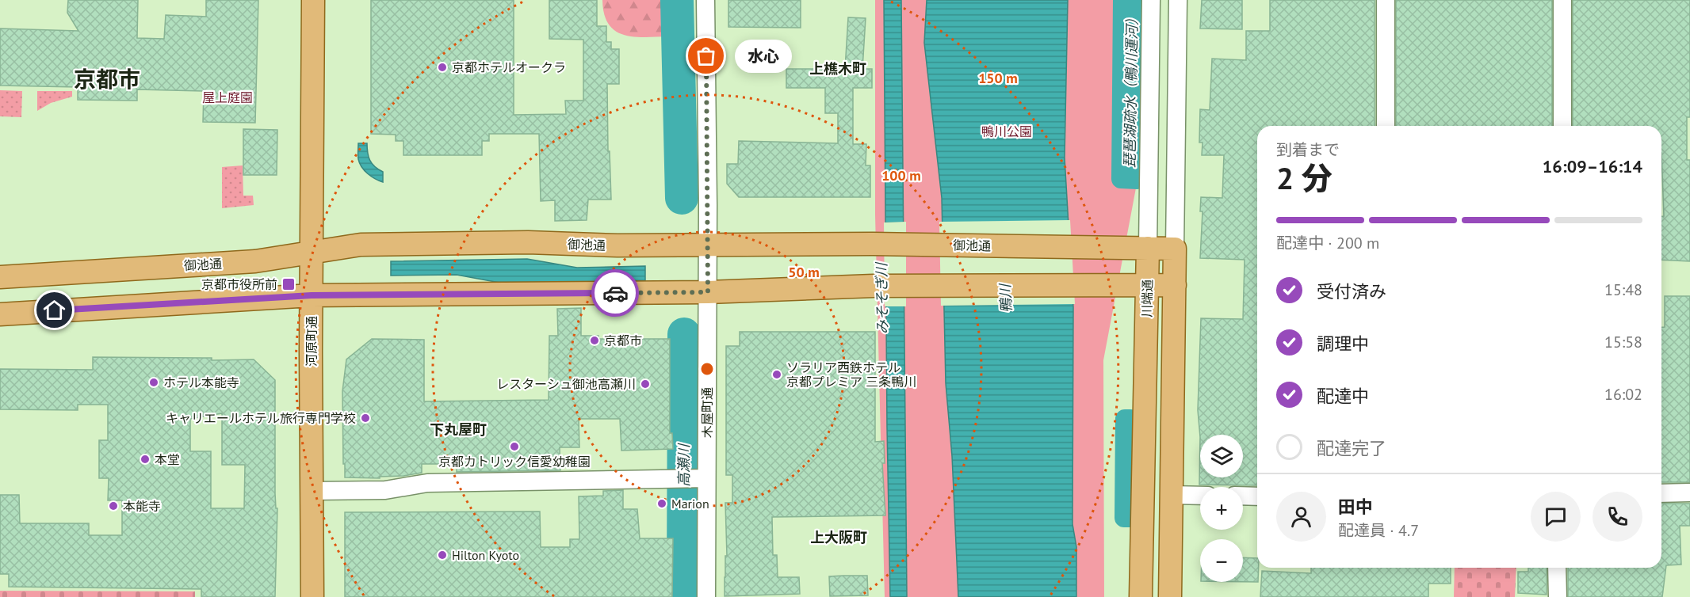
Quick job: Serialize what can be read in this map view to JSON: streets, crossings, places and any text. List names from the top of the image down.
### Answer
{
  "streets": {
    "main road": ["御池通", "川端通", "河原町通"],
    "street": ["木屋町通"]
  },
  "crossings": [
    ["御池通", "川端通"],
    ["御池通", "河原町通"],
    ["御池通", "木屋町通"]
  ],
  "districts": [
    "上樵木町",
    "京都市",
    "下丸屋町",
    "上大阪町"
  ],
  "water": [
    "琵琶湖疏水（鴨川運河）",
    "みそそぎ川",
    "鴨川",
    "高瀬川"
  ],
  "parks": ["屋上庭園", "鴨川公園"],
  "places": {
    "other": [
      "水心",
      "京都ホテルオークラ",
      "京都市",
      "ソラリア西鉄ホテル 京都プレミア 三条鴨川",
      "ホテル本能寺",
      "レスターシュ御池高瀬川",
      "キャリエールホテル旅行専門学校",
      "京都カトリック信愛幼稚園",
      "本堂",
      "Marion",
      "本能寺",
      "Hilton Kyoto"
    ],
    "transit": ["京都市役所前"]
  },
  "page": {
    "bubble": "水心",
    "heading": ["2 分", "到着まで", "16:09–16:14"],
    "panel": ["田中", "配達員 · 4.7"],
    "bar": "配達中 · 200 m",
    "list": [
      ["受付済み", "15:48"],
      ["調理中", "15:58"],
      ["配達中", "16:02"],
      "配達完了"
    ],
    "map_buttons": ["+", "−"]
  },
  "rings": ["150 m", "100 m", "50 m"]
}
